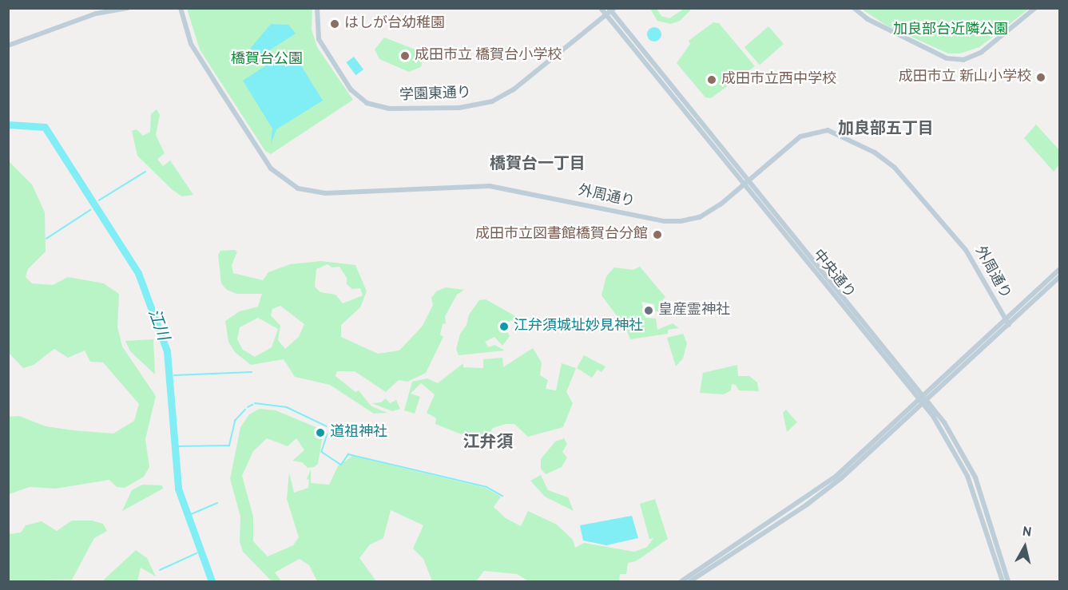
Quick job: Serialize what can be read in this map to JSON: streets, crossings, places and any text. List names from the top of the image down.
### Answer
{
  "streets": {
    "street": ["学園東通り", "外周通り", "中央通り"]
  },
  "crossings": [
    ["学園東通り", "中央通り"],
    ["外周通り", "中央通り"]
  ],
  "districts": ["加良部五丁目", "橋賀台一丁目", "江弁須"],
  "water": ["江川"],
  "parks": ["加良部台近隣公園", "橋賀台公園"],
  "places": [
    "はしが台幼稚園",
    "成田市立 橋賀台小学校",
    "成田市立 新山小学校",
    "成田市立西中学校",
    "成田市立図書館橋賀台分館",
    "皇産霊神社",
    "江弁須城址妙見神社",
    "道祖神社"
  ],
  "north": "top"
}
